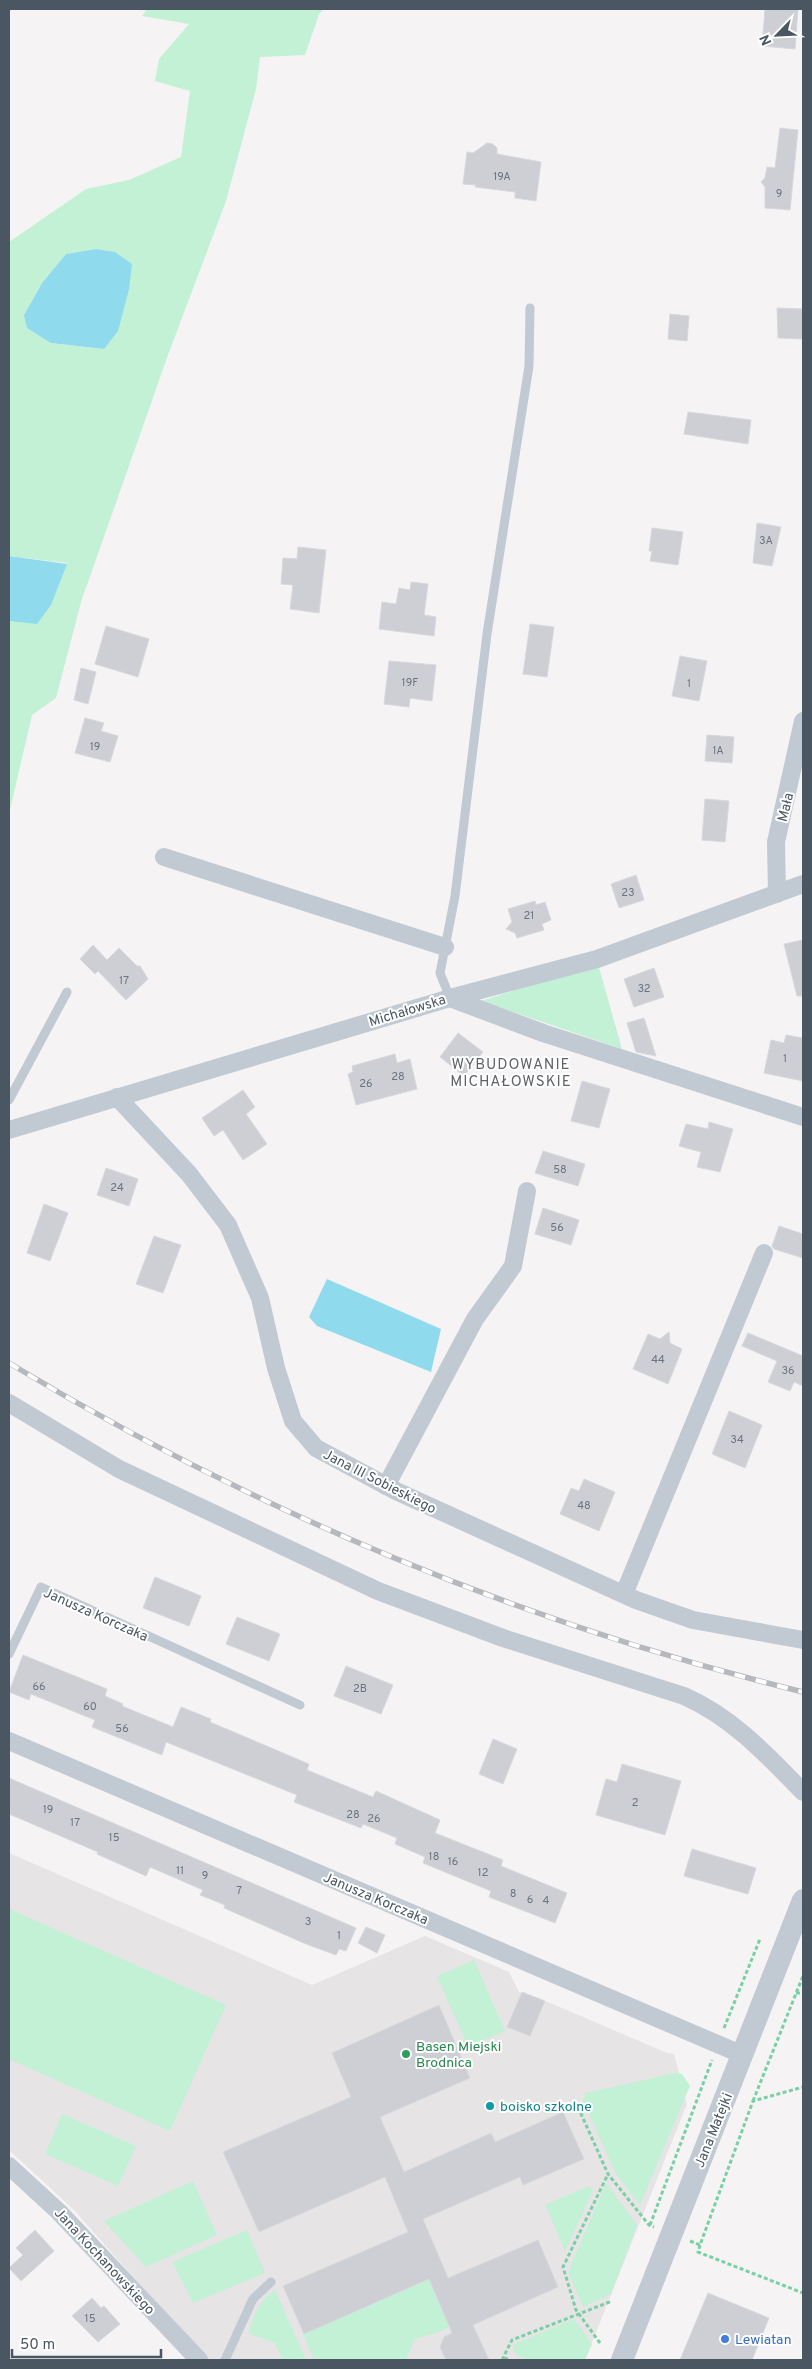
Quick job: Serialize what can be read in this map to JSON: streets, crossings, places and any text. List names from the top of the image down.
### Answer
{
  "streets": {
    "street": [
      "Mała",
      "Michałowska",
      "Jana III Sobieskiego",
      "Janusza Korczaka",
      "Jana Matejki",
      "Jana Kochanowskiego"
    ]
  },
  "crossings": [
    ["Mała", "Michałowska"],
    ["Michałowska", "Jana III Sobieskiego"],
    ["Janusza Korczaka", "Jana Matejki"]
  ],
  "districts": ["WYBUDOWANIE MICHAŁOWSKIE"],
  "places": ["Basen Miejski Brodnica", "boisko szkolne", "Lewiatan"],
  "house_numbers": [
    "19A",
    "9",
    "3A",
    "19F",
    "1",
    "19",
    "1A",
    "23",
    "21",
    "17",
    "32",
    "1",
    "28",
    "26",
    "58",
    "24",
    "56",
    "44",
    "36",
    "34",
    "48",
    "66",
    "2B",
    "60",
    "56",
    "2",
    "19",
    "28",
    "26",
    "17",
    "15",
    "18",
    "16",
    "11",
    "12",
    "9",
    "7",
    "8",
    "6",
    "4",
    "3",
    "1",
    "15"
  ],
  "scale_bar": "50 m",
  "north": "bottom left"
}
